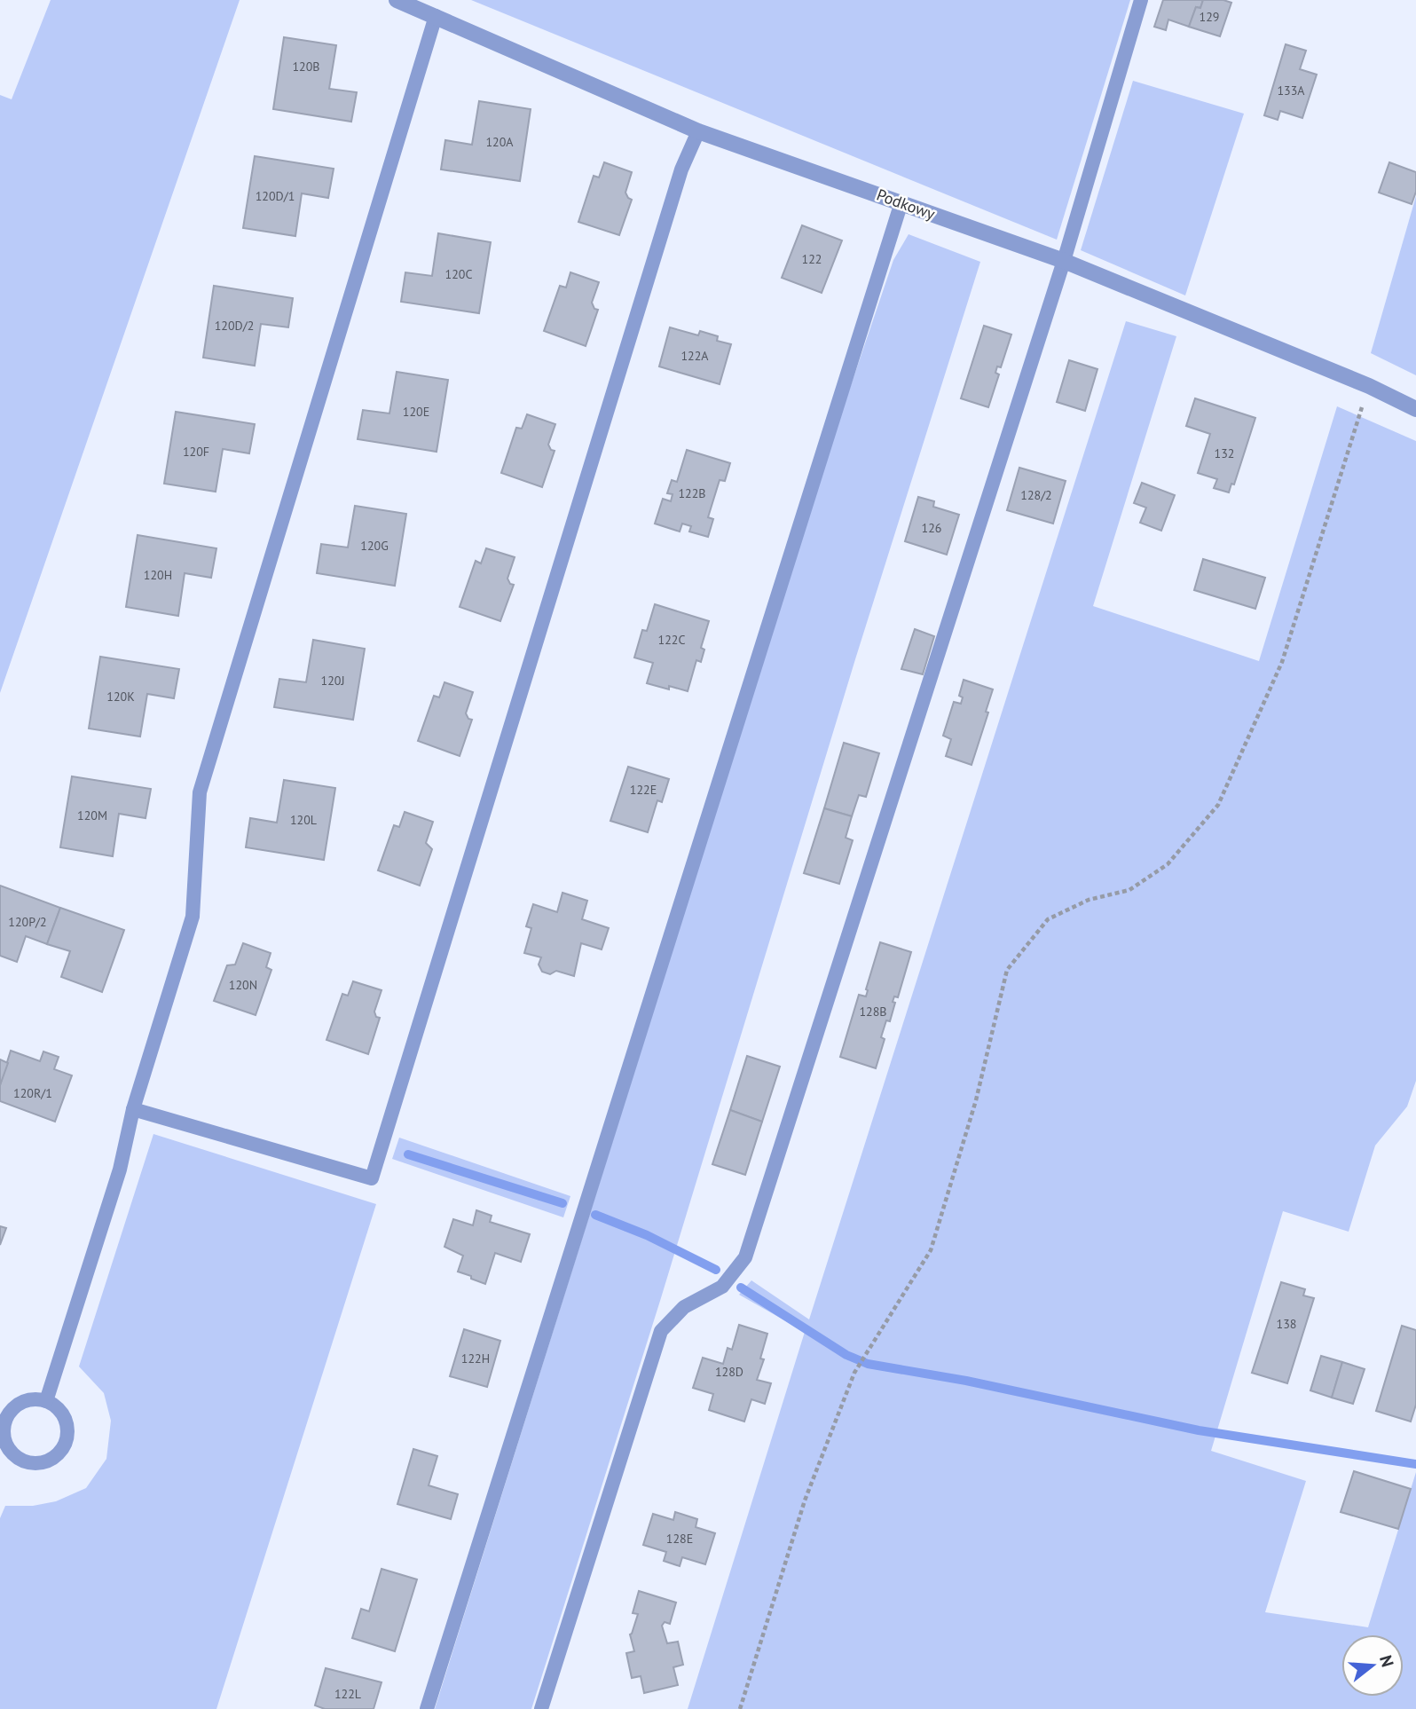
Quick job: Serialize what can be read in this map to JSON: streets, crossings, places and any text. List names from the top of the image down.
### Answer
{
  "streets": {
    "street": ["Podkowy"]
  },
  "house_numbers": [
    "129",
    "120B",
    "133A",
    "120A",
    "120D/1",
    "122",
    "120C",
    "120D/2",
    "122A",
    "120E",
    "120F",
    "132",
    "122B",
    "128/2",
    "126",
    "120G",
    "120H",
    "122C",
    "120J",
    "120K",
    "122E",
    "120M",
    "120L",
    "120P/2",
    "120N",
    "128B",
    "120R/1",
    "138",
    "122H",
    "128D",
    "128E",
    "122L"
  ],
  "north": "right"
}
